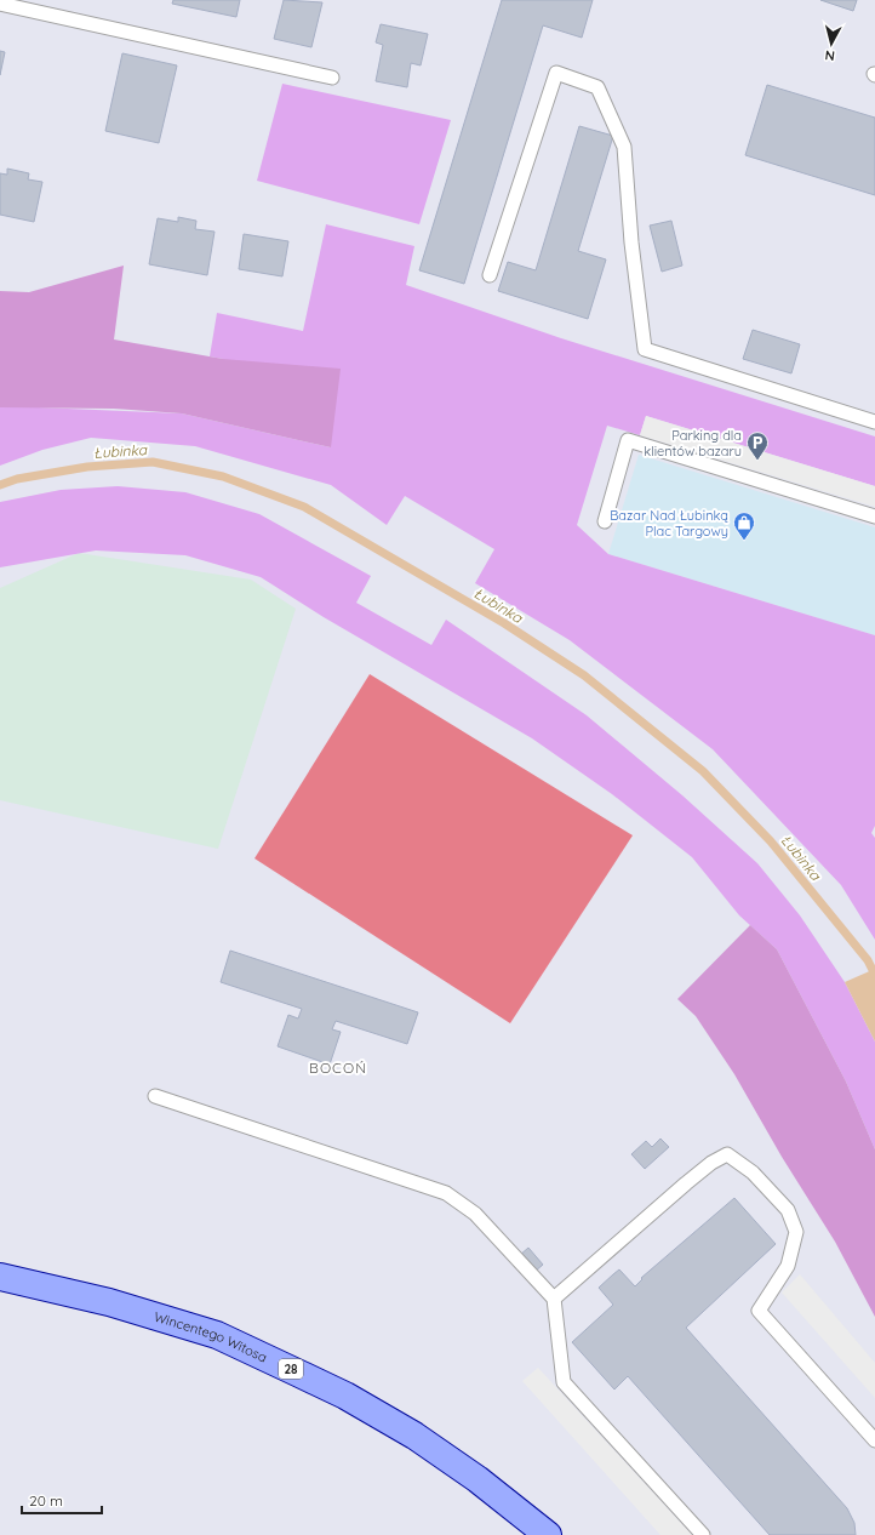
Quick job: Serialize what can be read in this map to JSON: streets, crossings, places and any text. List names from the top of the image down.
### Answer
{
  "streets": {
    "main road": ["Wincentego Witosa", "28"]
  },
  "districts": ["BOCOŃ"],
  "water": ["Łubinka"],
  "places": {
    "parking": ["Parking dla klientów bazaru"],
    "shop": ["Bazar Nad Łubinką Plac Targowy"]
  },
  "scale_bar": "20 m",
  "north": "bottom"
}
